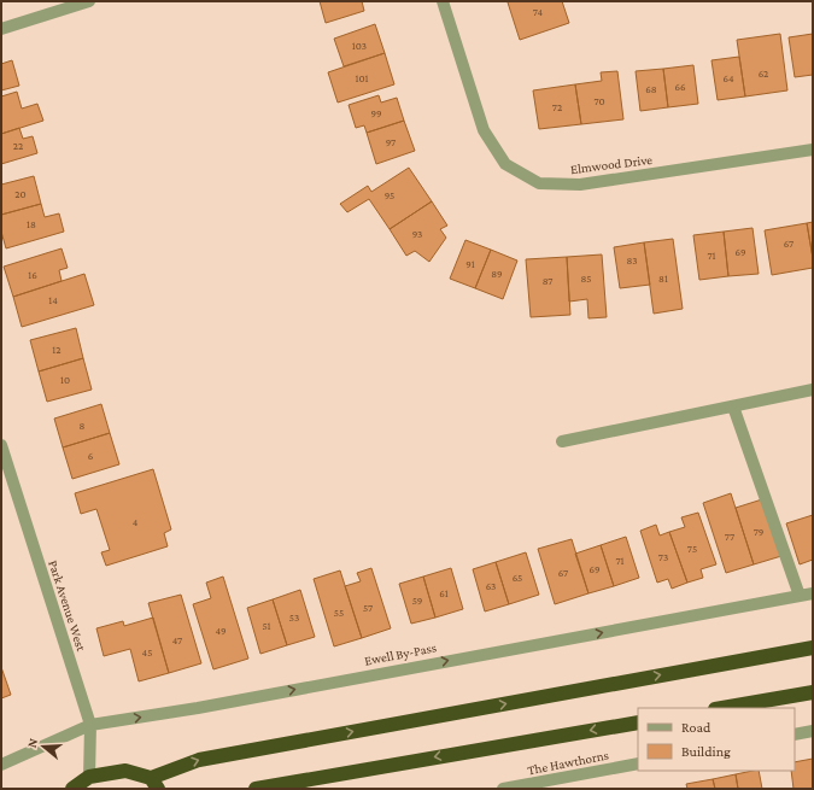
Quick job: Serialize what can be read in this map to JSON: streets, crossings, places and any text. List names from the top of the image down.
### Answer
{
  "streets": {
    "street": [
      "Elmwood Drive",
      "Park Avenue West",
      "Ewell By-Pass",
      "The Hawthorns"
    ]
  },
  "crossings": [
    ["Park Avenue West", "Ewell By-Pass"]
  ],
  "one_way": ["Ewell By-Pass"],
  "house_numbers": [
    "74",
    "103",
    "62",
    "101",
    "64",
    "66",
    "68",
    "70",
    "72",
    "99",
    "97",
    "22",
    "20",
    "95",
    "18",
    "93",
    "67",
    "69",
    "71",
    "83",
    "91",
    "89",
    "16",
    "85",
    "81",
    "87",
    "14",
    "12",
    "10",
    "8",
    "6",
    "4",
    "79",
    "77",
    "75",
    "73",
    "71",
    "69",
    "67",
    "65",
    "63",
    "61",
    "59",
    "57",
    "55",
    "53",
    "51",
    "49",
    "47",
    "45"
  ],
  "legend": ["Road", "Building"],
  "north": "left"
}
